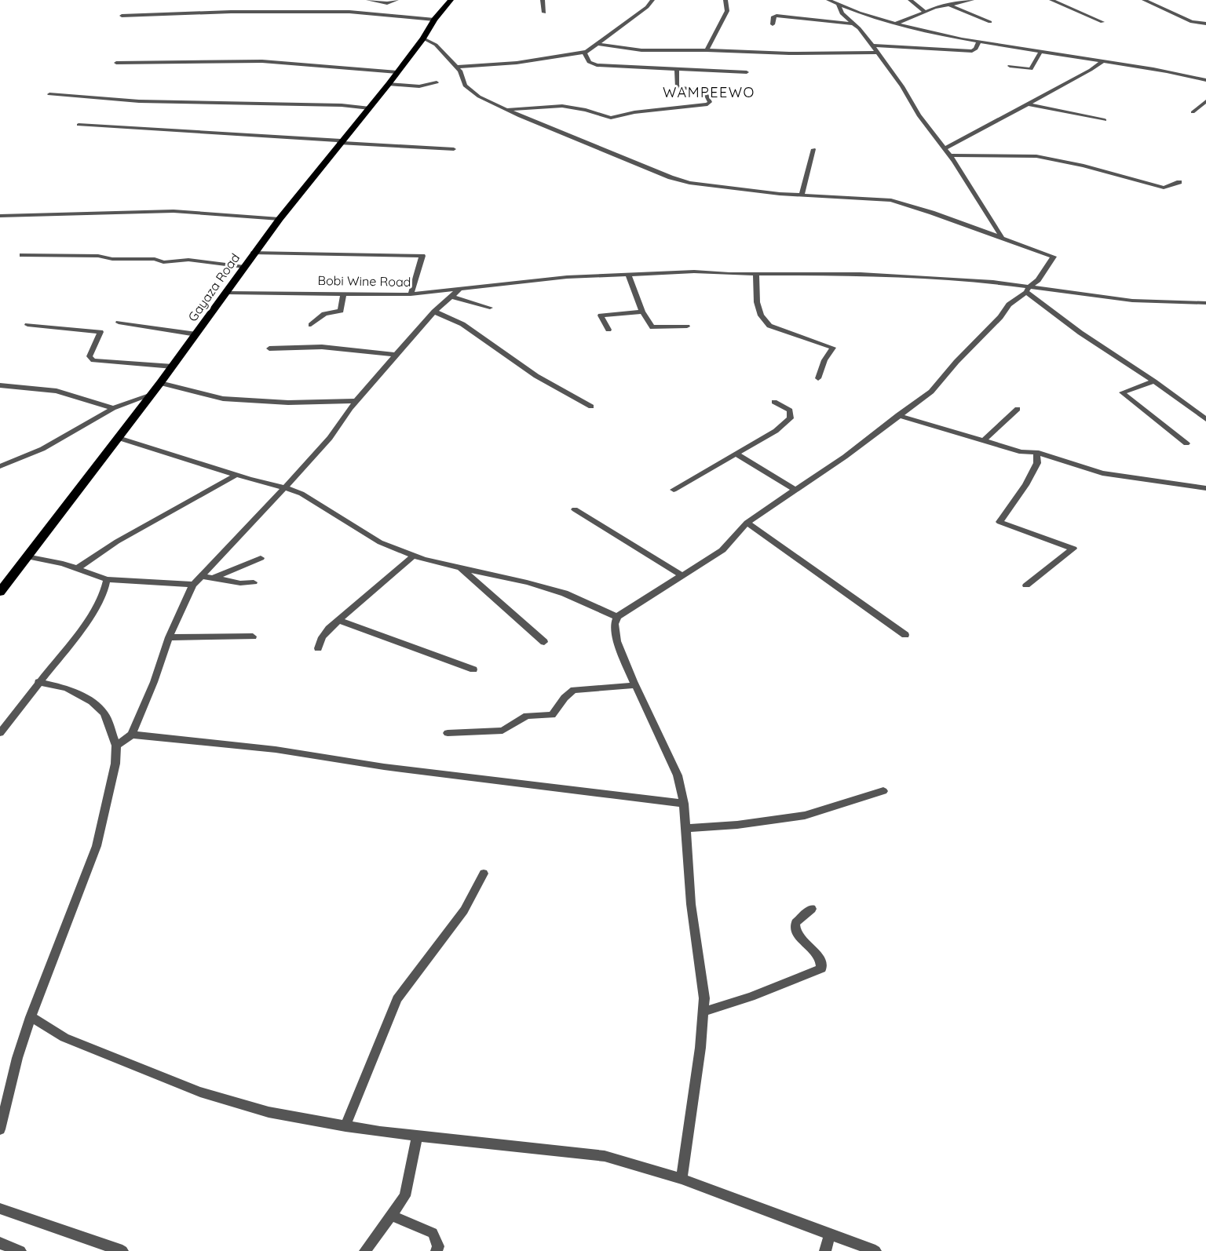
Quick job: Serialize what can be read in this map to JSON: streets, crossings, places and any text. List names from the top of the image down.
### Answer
{
  "streets": {
    "main road": ["Gayaza Road"],
    "street": ["Bobi Wine Road"]
  },
  "crossings": [
    ["Bobi Wine Road", "Gayaza Road"]
  ],
  "districts": ["WAMPEEWO"]
}
